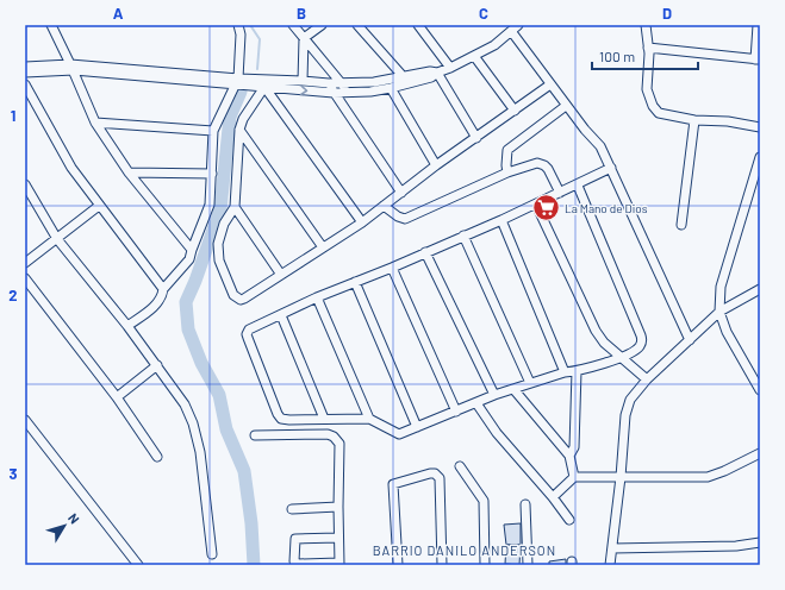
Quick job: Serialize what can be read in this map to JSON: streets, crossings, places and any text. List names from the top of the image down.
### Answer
{
  "districts": ["BARRIO DANILO ANDERSON"],
  "places": {
    "supermarket": ["La Mano de Dios"]
  },
  "scale_bar": "100 m",
  "north": "top right",
  "grid": {
    "columns": [
      "A",
      "B",
      "C",
      "D"
    ],
    "rows": ["1", "2", "3"]
  }
}
